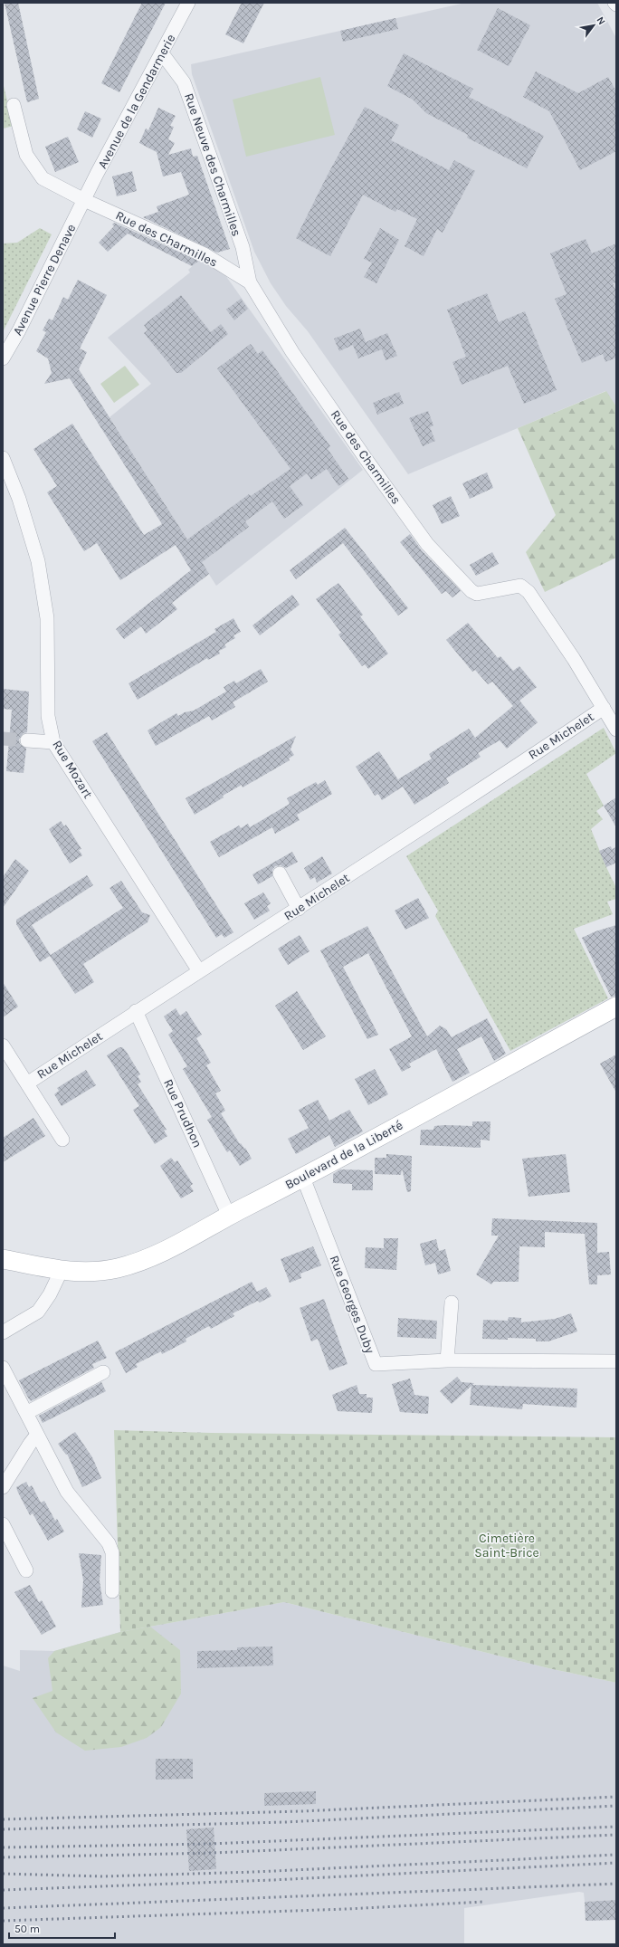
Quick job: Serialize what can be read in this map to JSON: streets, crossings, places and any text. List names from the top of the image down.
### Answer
{
  "streets": {
    "main road": ["Boulevard de la Liberté"],
    "street": [
      "Avenue de la Gendarmerie",
      "Rue Neuve des Charmilles",
      "Rue des Charmilles",
      "Avenue Pierre Denave",
      "Rue Michelet",
      "Rue Mozart",
      "Rue Prudhon",
      "Rue Georges Duby"
    ]
  },
  "crossings": [
    ["Avenue de la Gendarmerie", "Rue Neuve des Charmilles"],
    ["Avenue de la Gendarmerie", "Rue des Charmilles"],
    ["Avenue de la Gendarmerie", "Avenue Pierre Denave"],
    ["Rue Neuve des Charmilles", "Rue des Charmilles"],
    ["Rue des Charmilles", "Avenue Pierre Denave"],
    ["Rue des Charmilles", "Rue Michelet"],
    ["Rue Michelet", "Rue Mozart"],
    ["Rue Michelet", "Rue Prudhon"],
    ["Rue Prudhon", "Boulevard de la Liberté"],
    ["Boulevard de la Liberté", "Rue Georges Duby"]
  ],
  "parks": ["Cimetière Saint-Brice"],
  "scale_bar": "50 m",
  "north": "top right"
}
